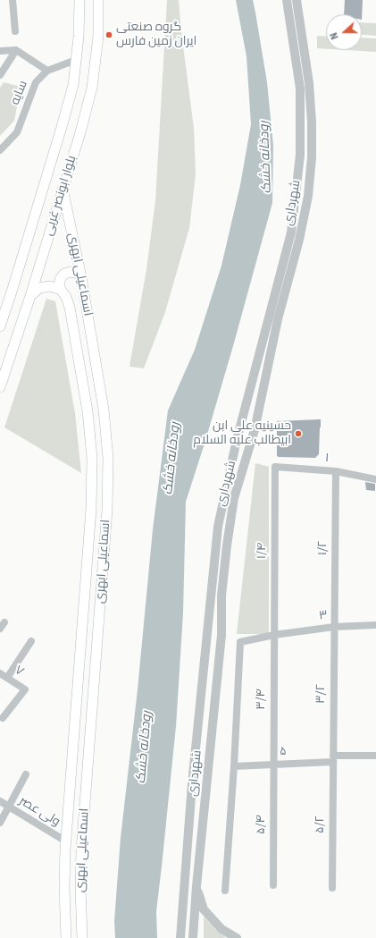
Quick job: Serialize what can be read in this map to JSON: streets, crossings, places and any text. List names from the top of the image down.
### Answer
{
  "streets": {
    "main road": ["بلوار ابونصر غربی", "اسماعیلی ابهری"],
    "street": [
      "سایه",
      "شهرداری",
      "۱",
      "۱/۲",
      "۱/۴",
      "۳",
      "۷",
      "۳/۲",
      "۳/۴",
      "۵",
      "ولی عصر",
      "۵/۴",
      "۵/۲"
    ]
  },
  "crossings": [
    ["سایه", "بلوار ابونصر غربی"],
    ["بلوار ابونصر غربی", "اسماعیلی ابهری"],
    ["اسماعیلی ابهری", "ولی عصر"],
    ["۱", "۱/۲"],
    ["۱", "۱/۴"],
    ["۱/۲", "۳"],
    ["۱/۲", "۳/۲"],
    ["۱/۴", "۳"],
    ["۱/۴", "۳/۴"],
    ["۳", "۳/۲"],
    ["۳", "۳/۴"],
    ["۳", "۵"],
    ["۳/۲", "۵"],
    ["۳/۲", "۵/۲"],
    ["۳/۴", "۵"],
    ["۳/۴", "۵/۴"],
    ["۵", "۵/۴"],
    ["۵", "۵/۲"]
  ],
  "water": ["رودخانه خشک"],
  "places": ["گروه صنعتی ایران زمین فارس", "حسینیه علی ابن ابیطالب علیه السلام"],
  "north": "left"
}
